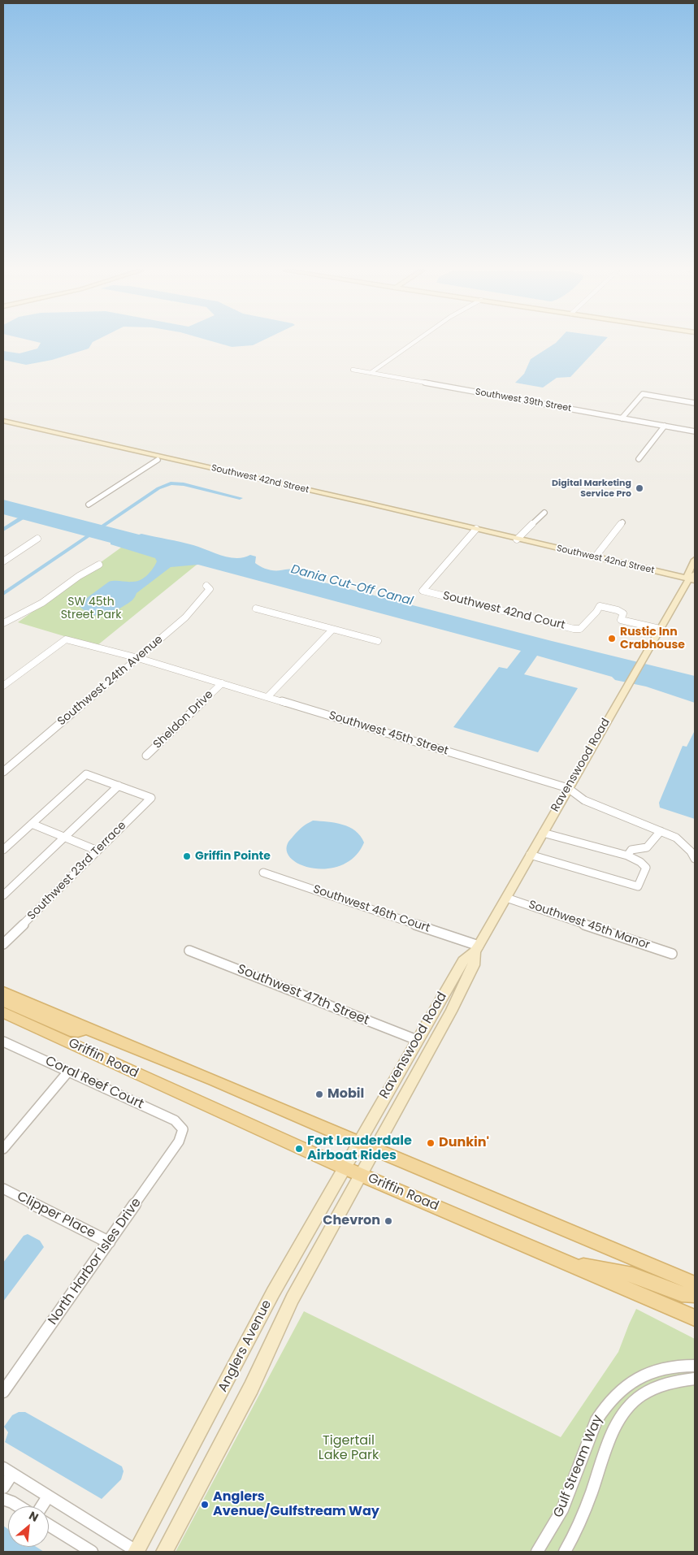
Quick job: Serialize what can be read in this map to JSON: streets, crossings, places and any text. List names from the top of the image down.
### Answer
{
  "streets": {
    "main road": ["Griffin Road"],
    "street": [
      "Southwest 39th Street",
      "Southwest 42nd Street",
      "Southwest 42nd Court",
      "Southwest 24th Avenue",
      "Sheldon Drive",
      "Southwest 45th Street",
      "Ravenswood Road",
      "Southwest 23rd Terrace",
      "Southwest 46th Court",
      "Southwest 45th Manor",
      "Southwest 47th Street",
      "Coral Reef Court",
      "Clipper Place",
      "North Harbor Isles Drive",
      "Anglers Avenue",
      "Gulf Stream Way"
    ]
  },
  "crossings": [
    ["Southwest 42nd Street", "Southwest 42nd Court"],
    ["Southwest 42nd Street", "Ravenswood Road"],
    ["Southwest 42nd Court", "Ravenswood Road"],
    ["Southwest 24th Avenue", "Southwest 45th Street"],
    ["Sheldon Drive", "Southwest 45th Street"],
    ["Southwest 45th Street", "Ravenswood Road"],
    ["Ravenswood Road", "Southwest 46th Court"],
    ["Ravenswood Road", "Southwest 45th Manor"],
    ["Ravenswood Road", "Southwest 47th Street"],
    ["Ravenswood Road", "Griffin Road"],
    ["Ravenswood Road", "Anglers Avenue"],
    ["Griffin Road", "Anglers Avenue"],
    ["Coral Reef Court", "North Harbor Isles Drive"],
    ["Clipper Place", "North Harbor Isles Drive"]
  ],
  "water": ["Dania Cut-Off Canal"],
  "parks": ["SW 45th Street Park", "Tigertail Lake Park"],
  "places": [
    "Digital Marketing Service Pro",
    "Rustic Inn Crabhouse",
    "Griffin Pointe",
    "Mobil",
    "Dunkin'",
    "Fort Lauderdale Airboat Rides",
    "Chevron",
    "Anglers Avenue/Gulfstream Way"
  ],
  "north": "top right"
}
